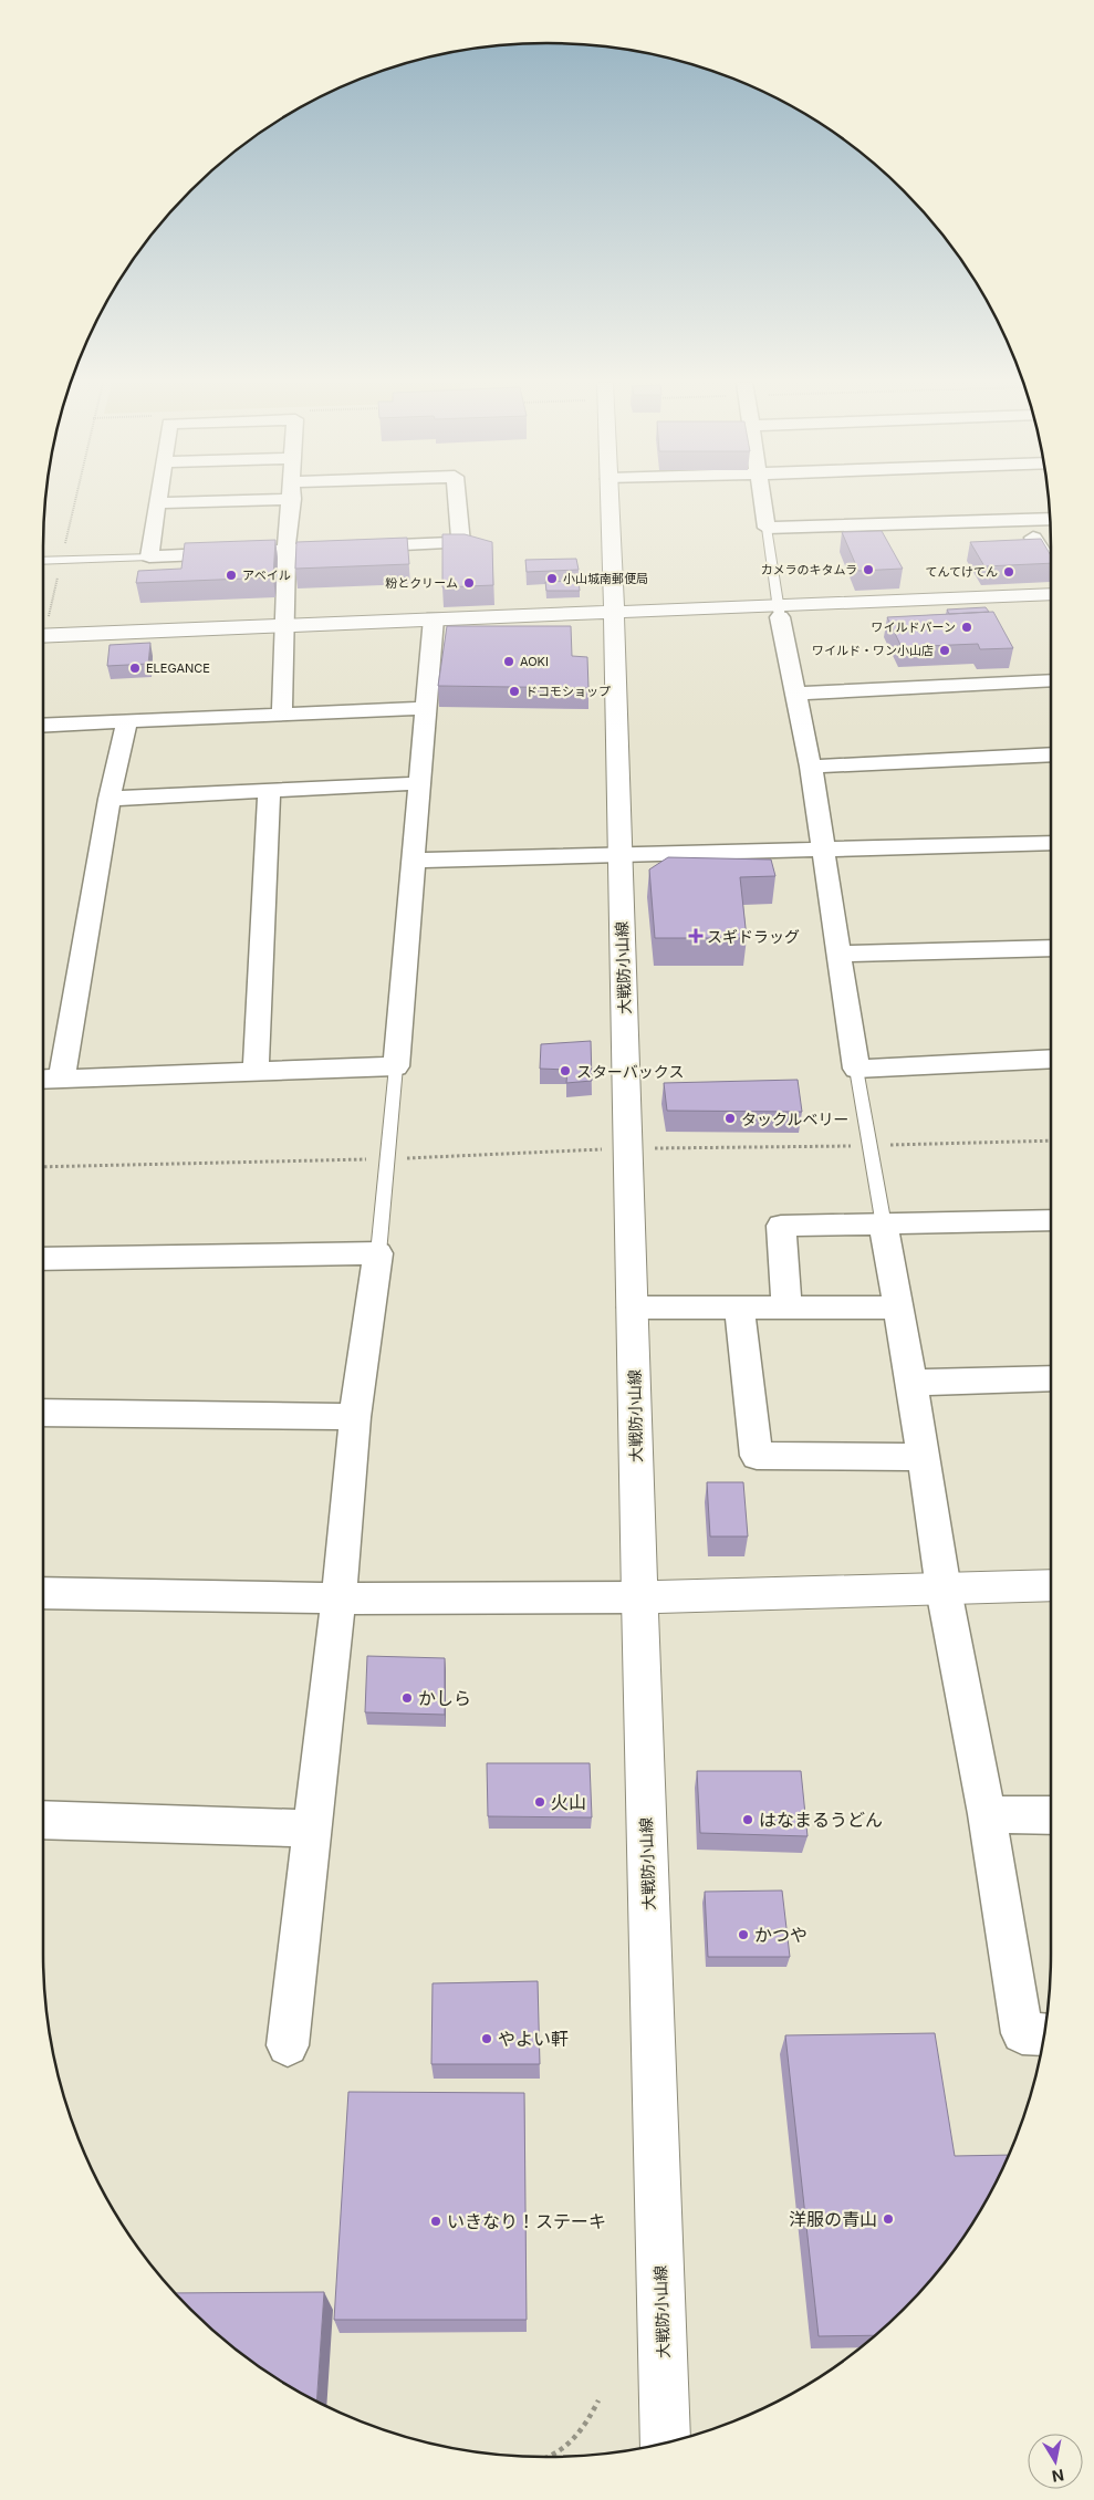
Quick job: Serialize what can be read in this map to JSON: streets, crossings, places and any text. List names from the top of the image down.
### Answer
{
  "streets": {
    "main road": ["大戦防小山線"]
  },
  "places": {
    "other": [
      "カメラのキタムラ",
      "てんてけてん",
      "アベイル",
      "小山城南郵便局",
      "粉とクリーム",
      "ワイルドバーン",
      "ワイルド・ワン小山店",
      "AOKI",
      "ELEGANCE",
      "ドコモショップ",
      "スターバックス",
      "タックルベリー",
      "かしら",
      "火山",
      "はなまるうどん",
      "かつや",
      "やよい軒",
      "洋服の青山",
      "いきなり！ステーキ"
    ],
    "health": ["スギドラッグ"]
  },
  "north": "bottom"
}
